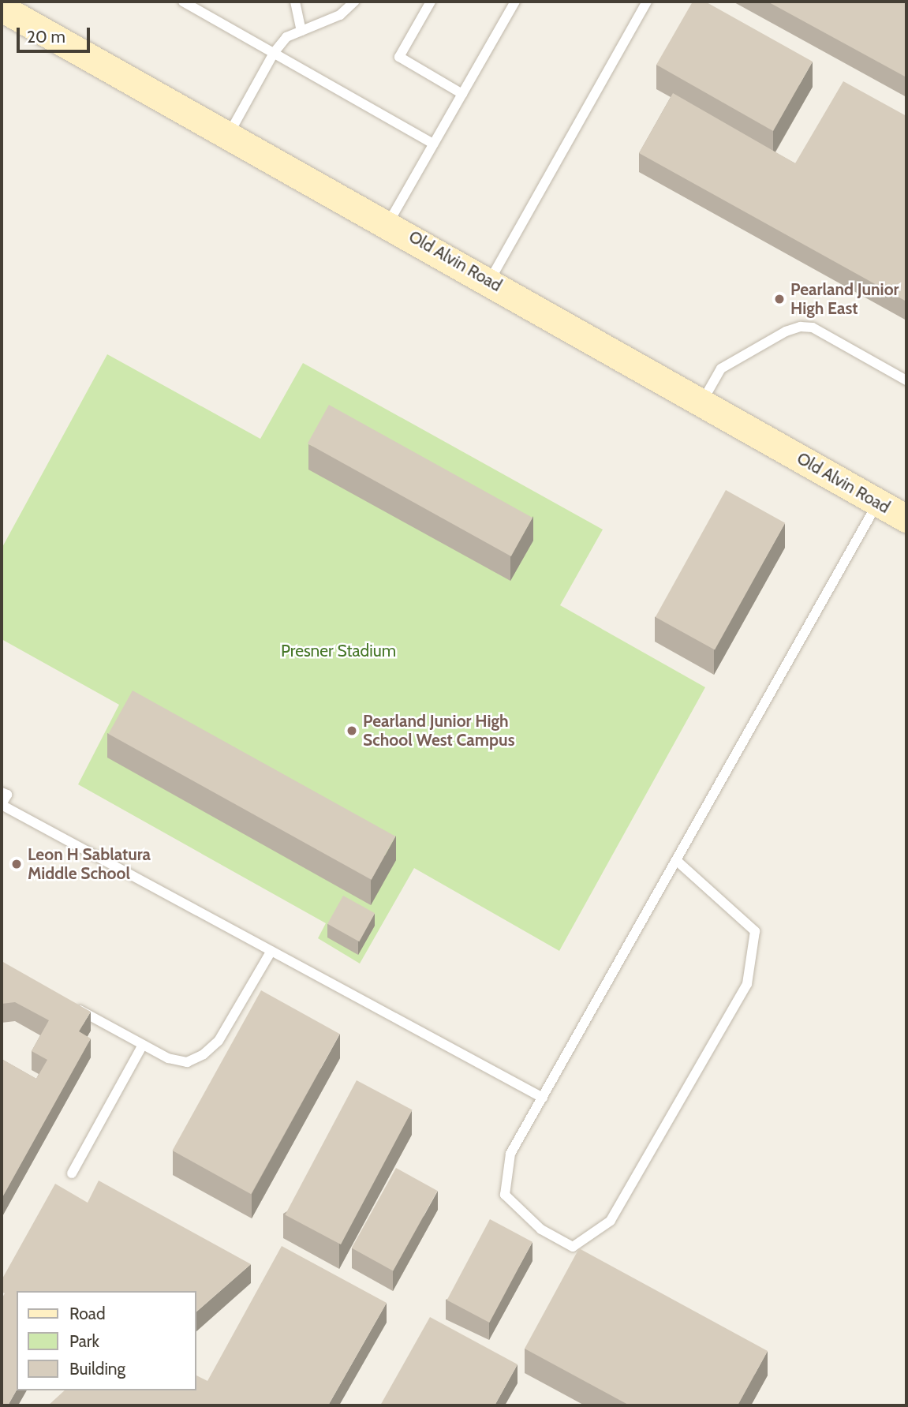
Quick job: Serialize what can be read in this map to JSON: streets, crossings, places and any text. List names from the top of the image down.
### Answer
{
  "streets": {
    "street": ["Old Alvin Road"]
  },
  "parks": ["Presner Stadium"],
  "places": ["Pearland Junior High East", "Pearland Junior High School West Campus", "Leon H Sablatura Middle School"],
  "legend": ["Road", "Park", "Building"],
  "scale_bar": "20 m"
}
